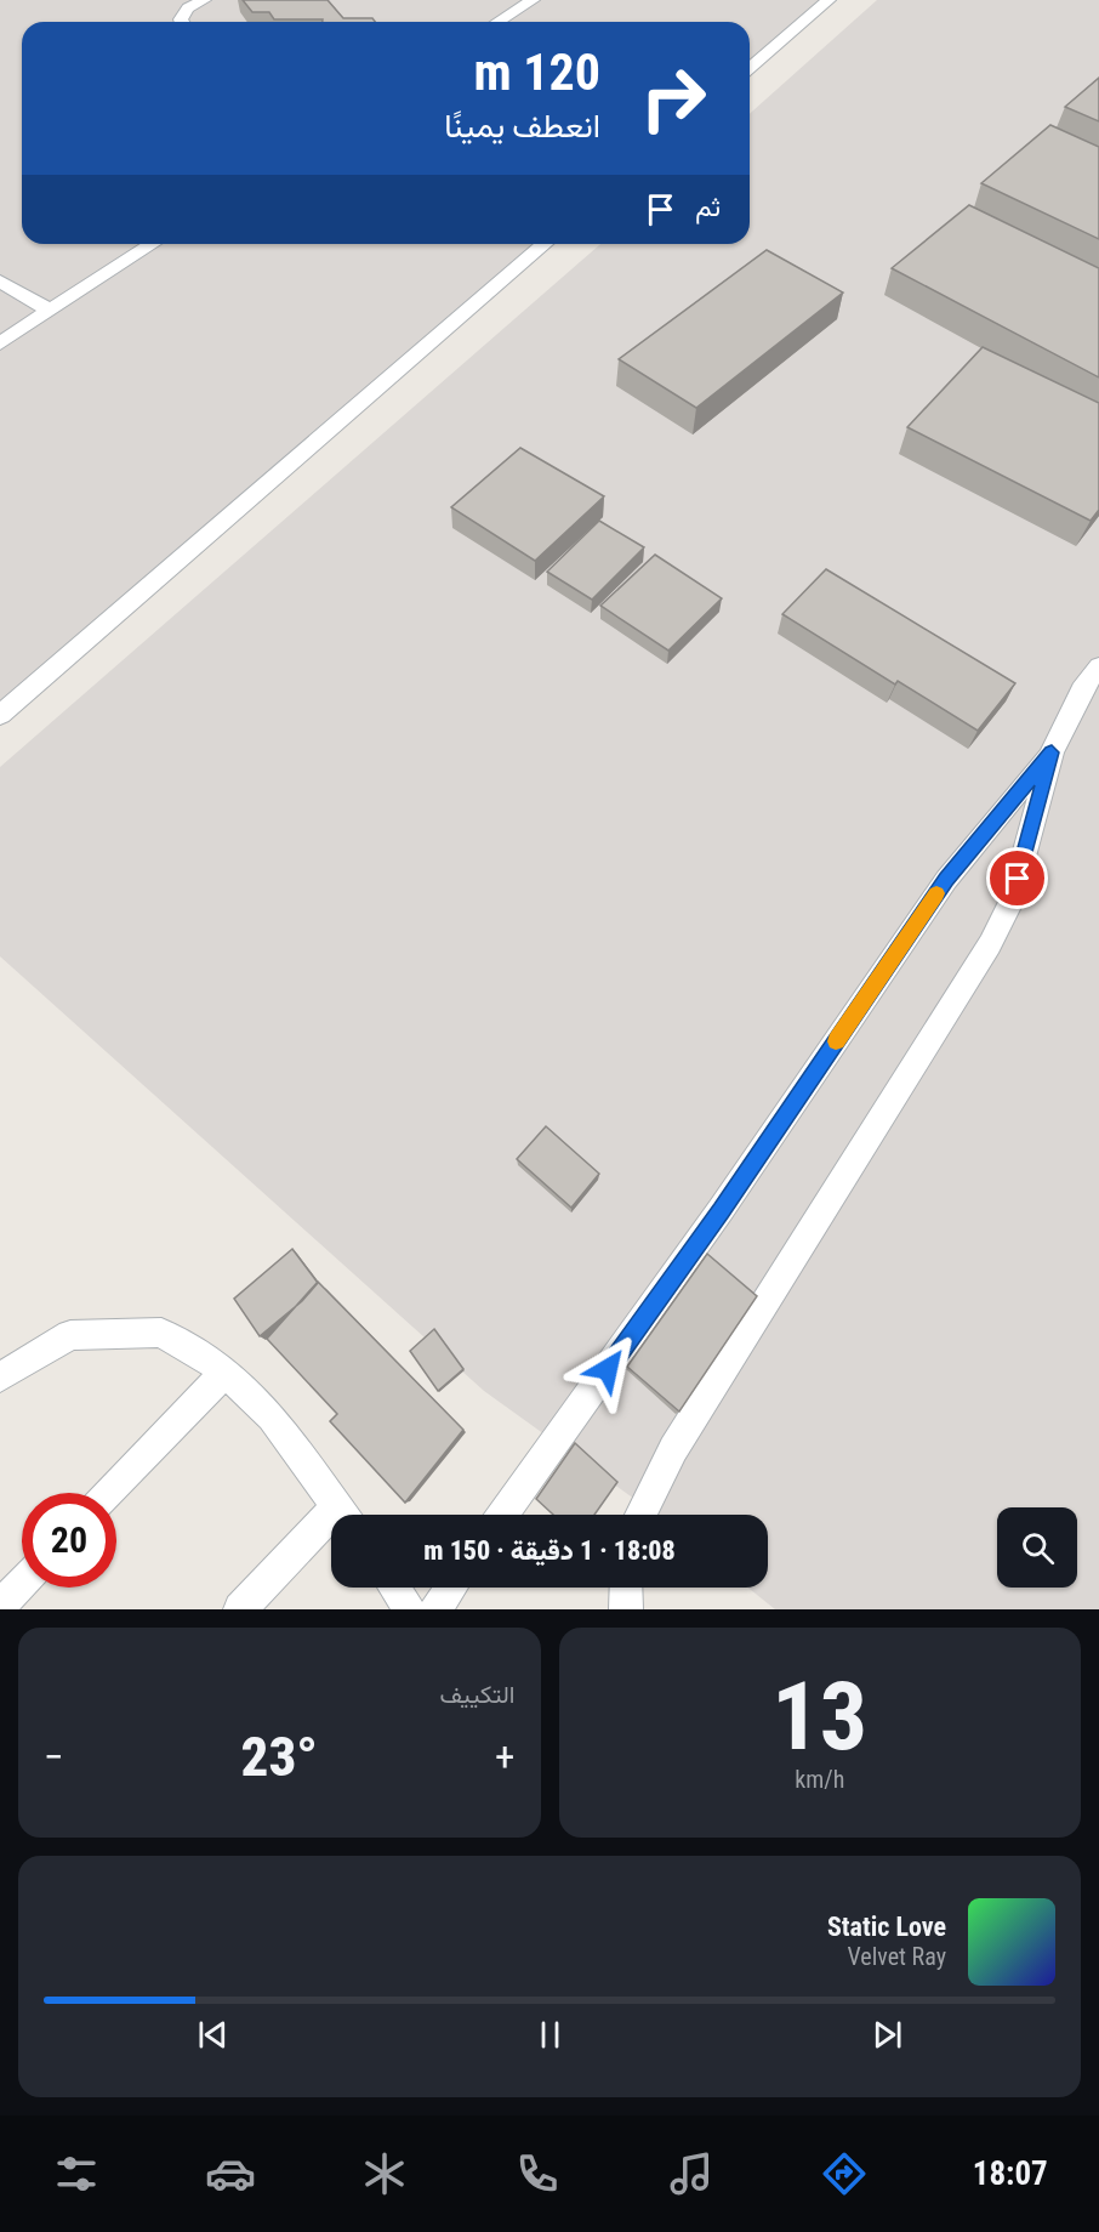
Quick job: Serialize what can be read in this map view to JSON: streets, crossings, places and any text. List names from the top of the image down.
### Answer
{
  "page": {
    "turn": ["120 m", "انعطف يمينًا"],
    "then": "ثم",
    "limit": "20",
    "trip": "18:08 · 1 دقيقة · 150 m",
    "tile": [
      ["13", "km/h"],
      "التكييف"
    ],
    "heat": ["−", "23°", "+"],
    "song": ["Static Love", "Velvet Ray"],
    "tabs": "18:07"
  }
}
